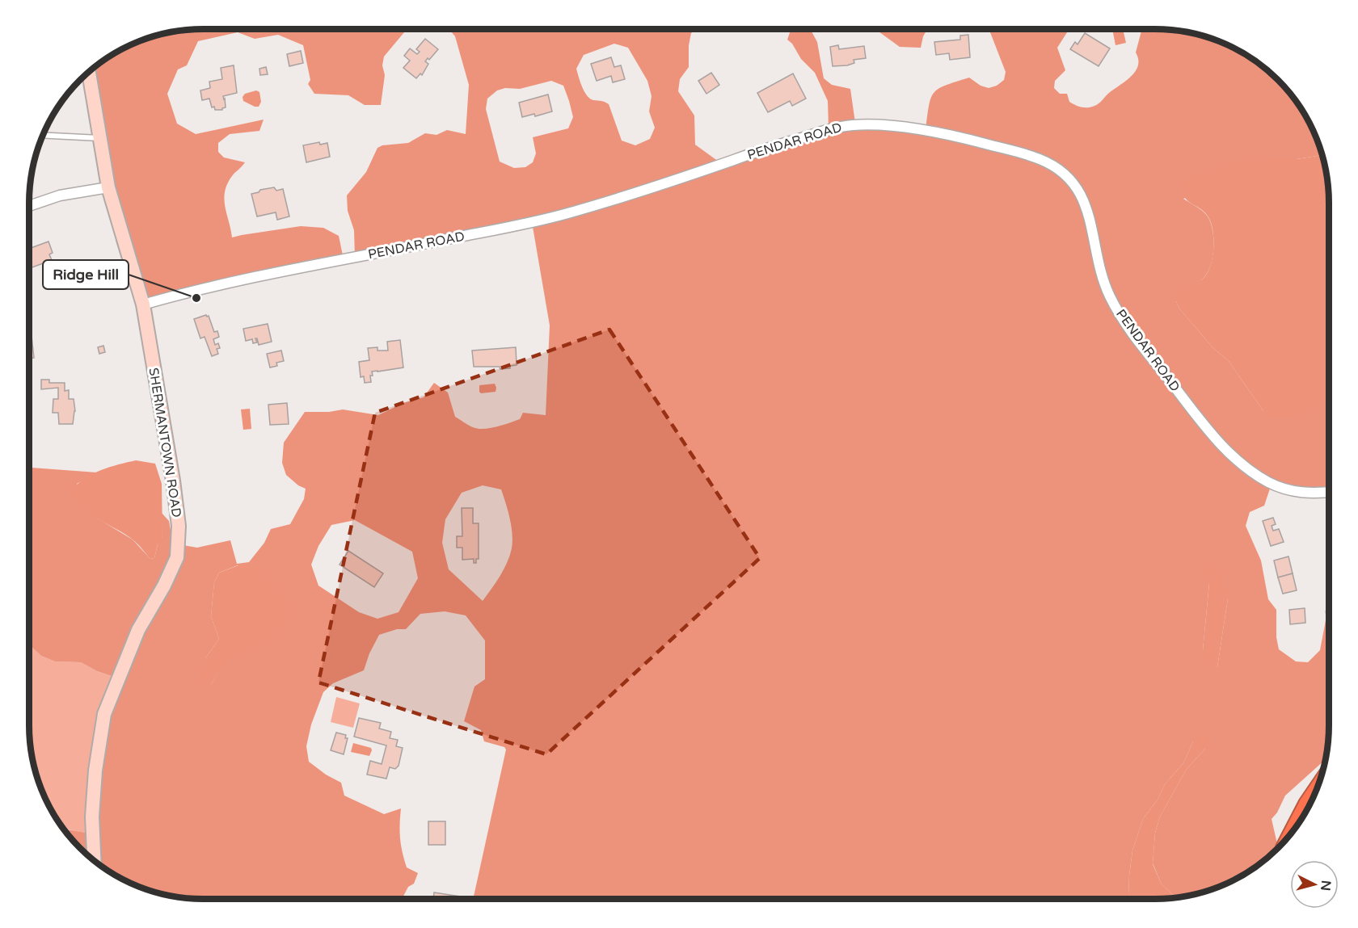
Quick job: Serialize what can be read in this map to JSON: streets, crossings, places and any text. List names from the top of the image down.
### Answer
{
  "streets": {
    "street": ["PENDAR ROAD", "SHERMANTOWN ROAD"]
  },
  "crossings": [
    ["PENDAR ROAD", "SHERMANTOWN ROAD"]
  ],
  "places": ["Ridge Hill"],
  "north": "right"
}
